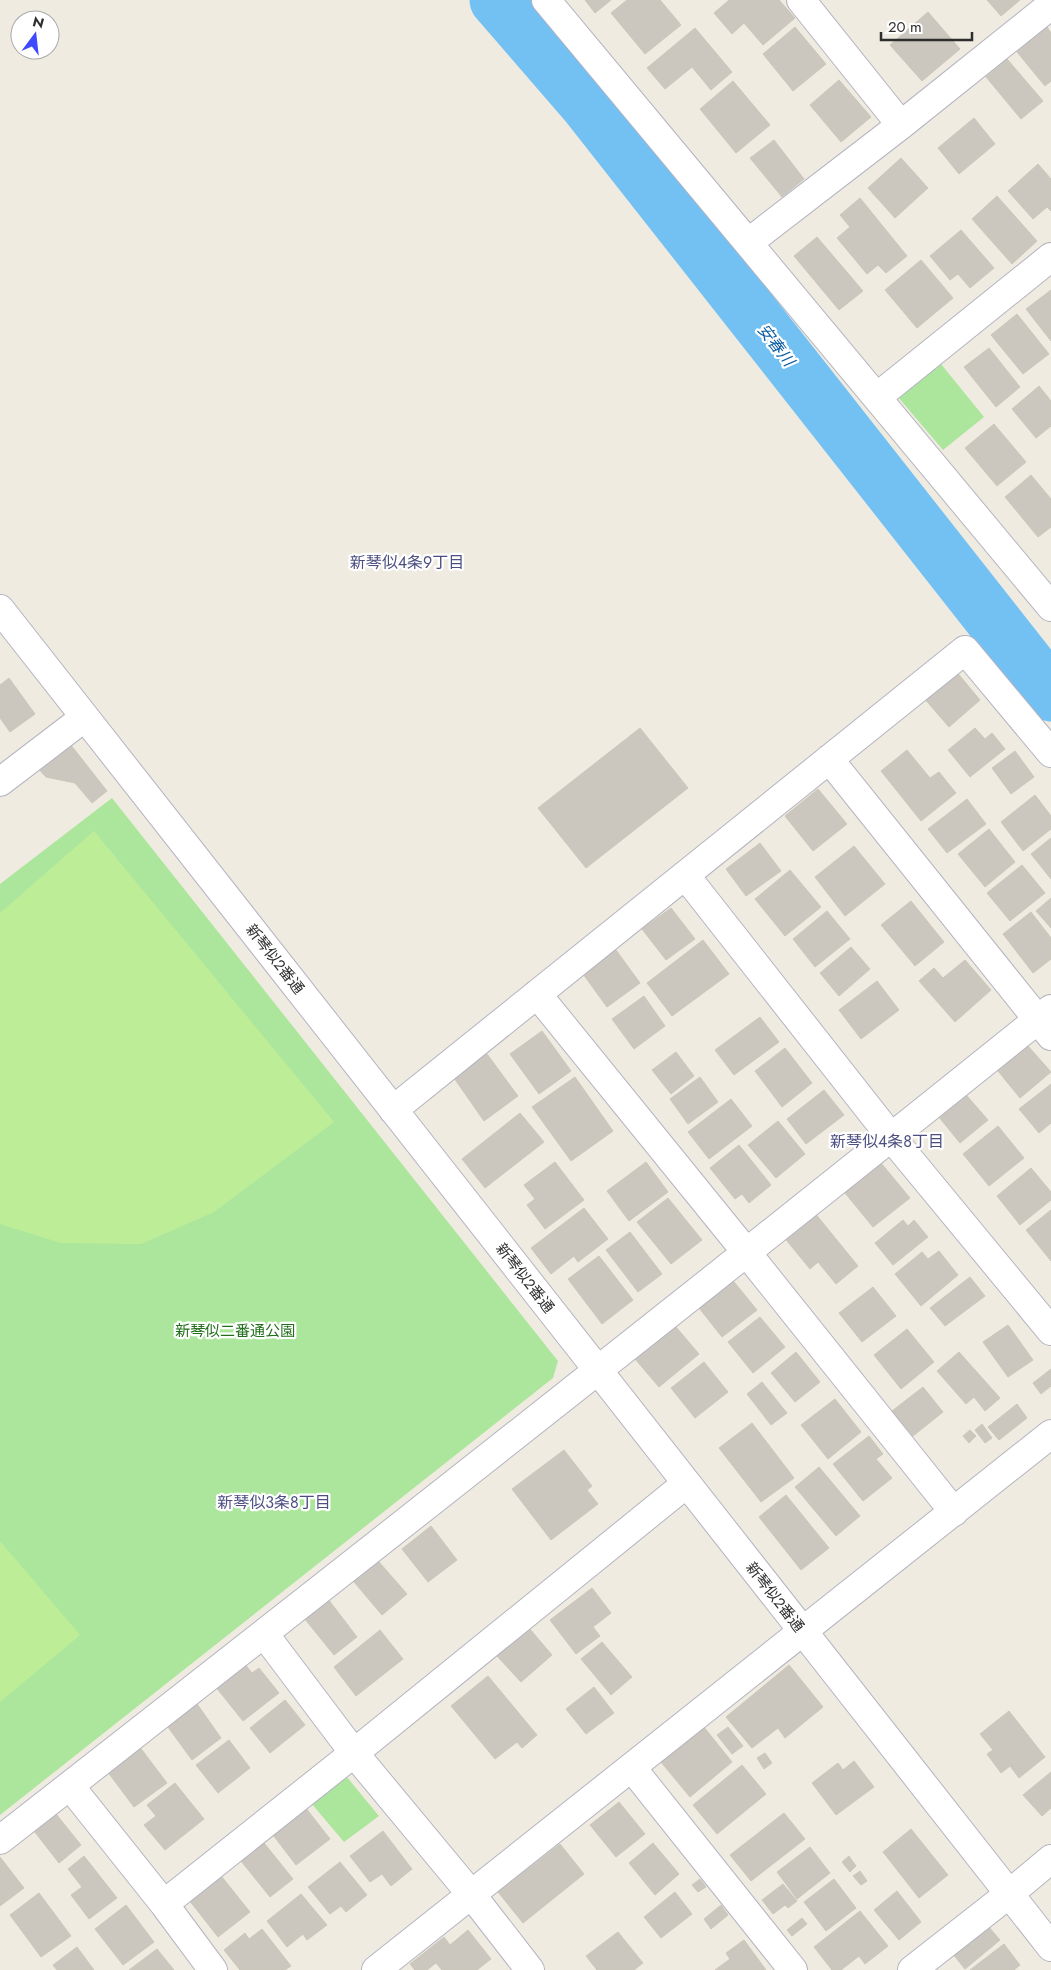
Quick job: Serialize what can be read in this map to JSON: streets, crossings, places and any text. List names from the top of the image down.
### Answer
{
  "streets": {
    "street": ["新琴似2番通"]
  },
  "districts": ["新琴似4条9丁目", "新琴似4条8丁目", "新琴似3条8丁目"],
  "water": ["安春川"],
  "parks": ["新琴似二番通公園"],
  "scale_bar": "20 m",
  "north": "top"
}
